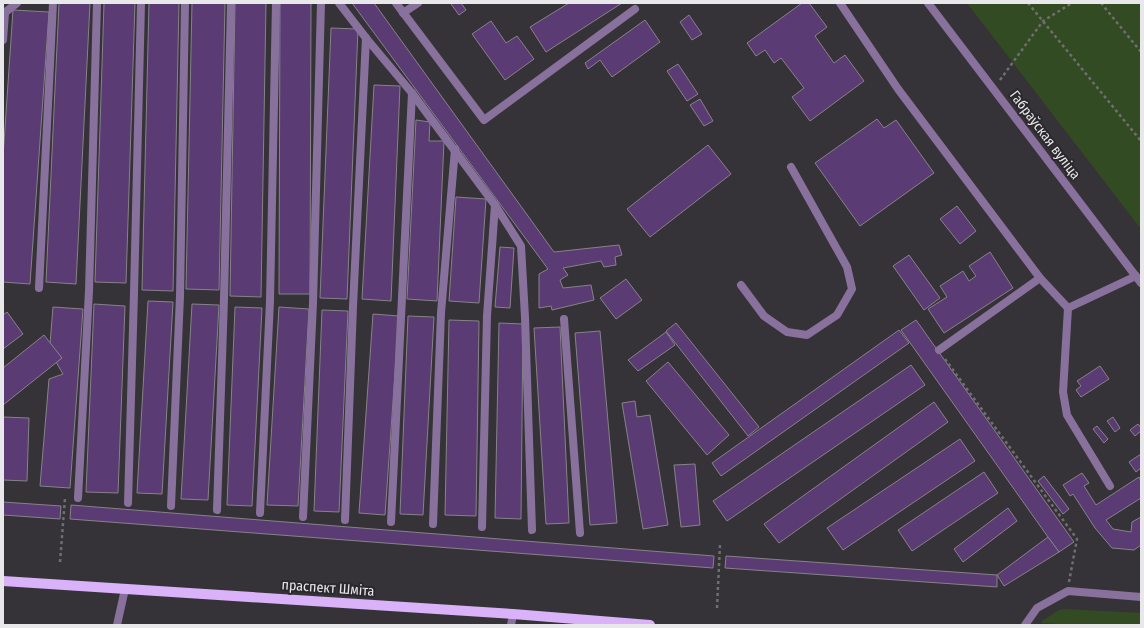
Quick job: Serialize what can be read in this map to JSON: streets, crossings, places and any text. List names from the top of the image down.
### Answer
{
  "streets": {
    "main road": ["праспект Шміта"],
    "street": ["Габраўская вуліца"]
  }
}
